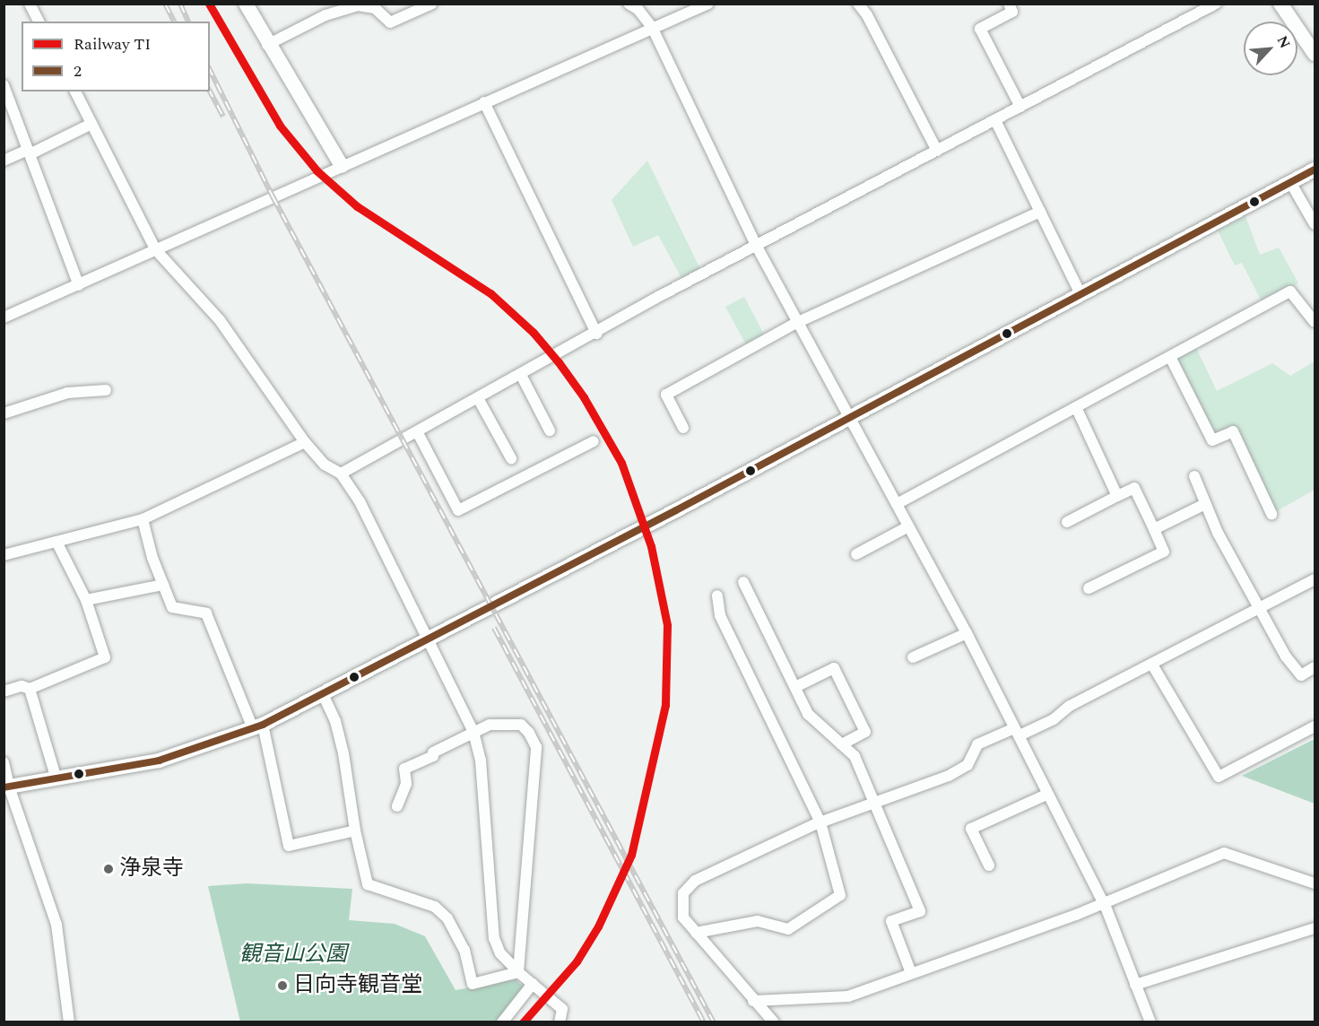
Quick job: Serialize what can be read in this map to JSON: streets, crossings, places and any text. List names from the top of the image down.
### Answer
{
  "parks": ["観音山公園"],
  "places": ["浄泉寺", "日向寺観音堂"],
  "lines": ["rail line TI", "transit line 2"],
  "legend": ["Railway TI", "2"],
  "north": "top right"
}
